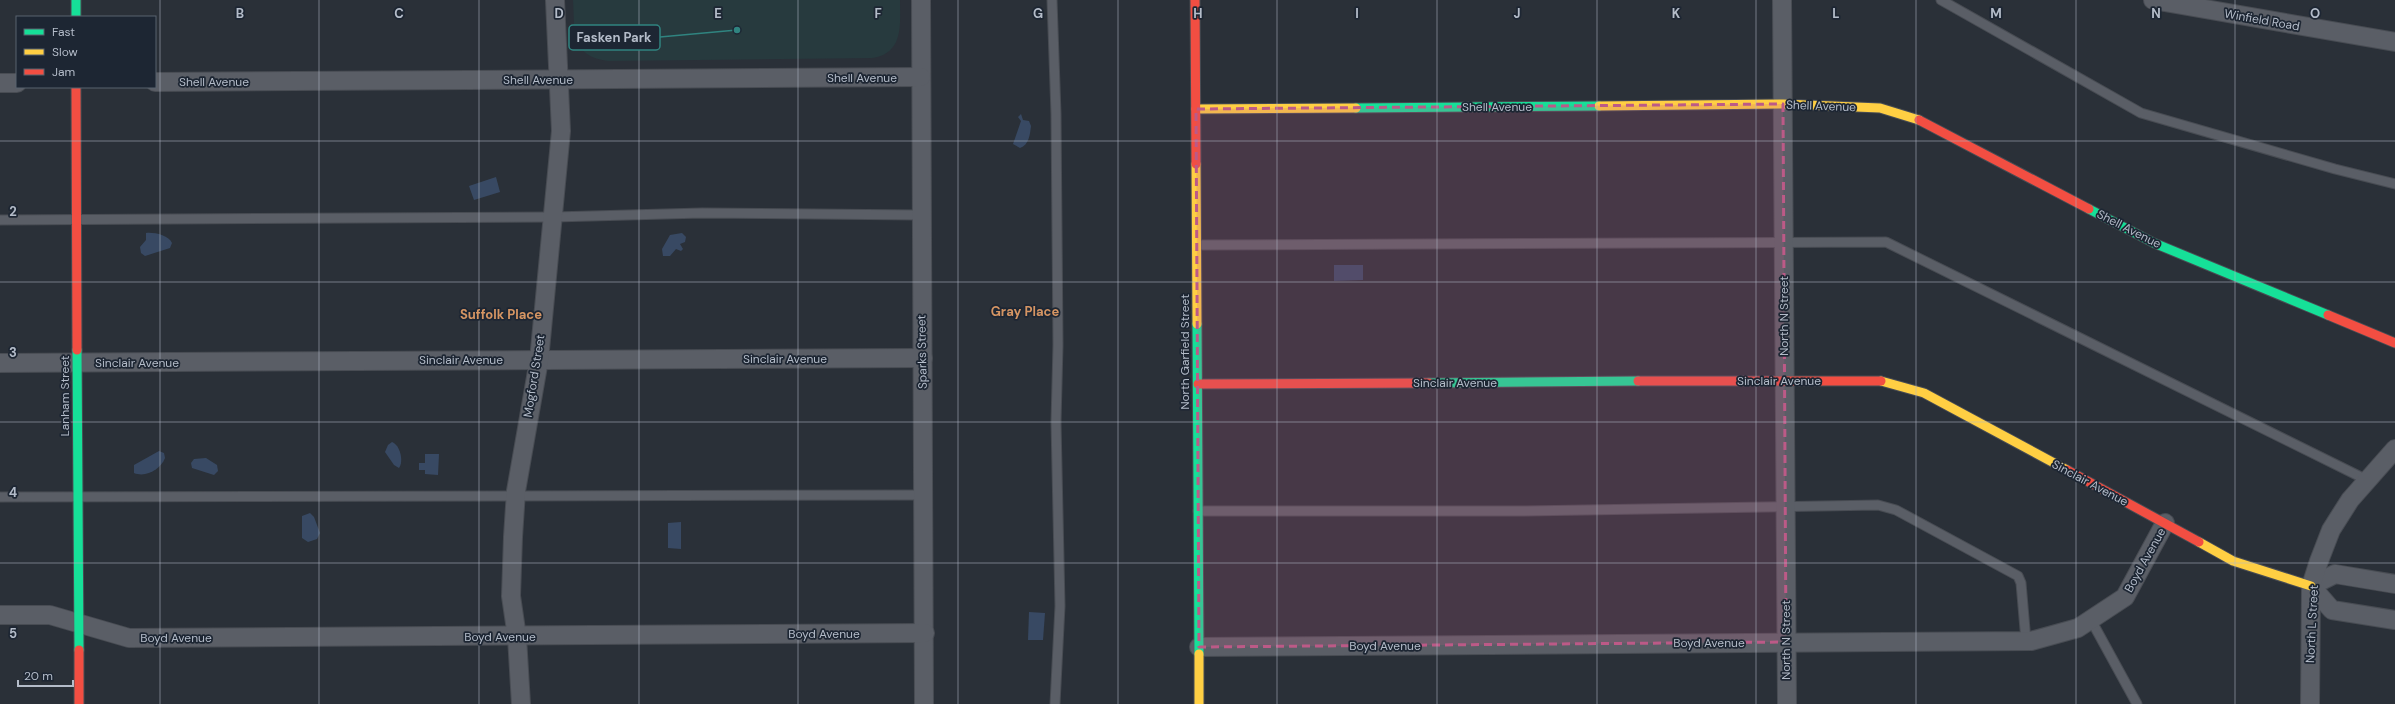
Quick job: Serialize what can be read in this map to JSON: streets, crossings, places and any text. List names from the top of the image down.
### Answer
{
  "streets": {
    "street": [
      "Winfield Road",
      "Shell Avenue",
      "North N Street",
      "Sparks Street",
      "North Garfield Street",
      "Sinclair Avenue",
      "Mogford Street",
      "Lanham Street",
      "Boyd Avenue",
      "North L Street"
    ]
  },
  "crossings": [
    ["Shell Avenue", "North N Street"],
    ["Shell Avenue", "Sparks Street"],
    ["Shell Avenue", "North Garfield Street"],
    ["Shell Avenue", "Mogford Street"],
    ["North N Street", "Sinclair Avenue"],
    ["North N Street", "Boyd Avenue"],
    ["Sparks Street", "Sinclair Avenue"],
    ["Sparks Street", "Boyd Avenue"],
    ["North Garfield Street", "Sinclair Avenue"],
    ["North Garfield Street", "Boyd Avenue"],
    ["Sinclair Avenue", "Mogford Street"],
    ["Sinclair Avenue", "Lanham Street"],
    ["Sinclair Avenue", "Boyd Avenue"],
    ["Sinclair Avenue", "North L Street"],
    ["Mogford Street", "Boyd Avenue"],
    ["Lanham Street", "Boyd Avenue"]
  ],
  "districts": ["Gray Place", "Suffolk Place"],
  "places": ["Fasken Park"],
  "legend": ["Fast", "Slow", "Jam"],
  "scale_bar": "20 m",
  "grid": {
    "columns": [
      "B",
      "C",
      "D",
      "E",
      "F",
      "G",
      "H",
      "I",
      "J",
      "K",
      "L",
      "M",
      "N",
      "O"
    ],
    "rows": [
      "2",
      "3",
      "4",
      "5"
    ]
  }
}
